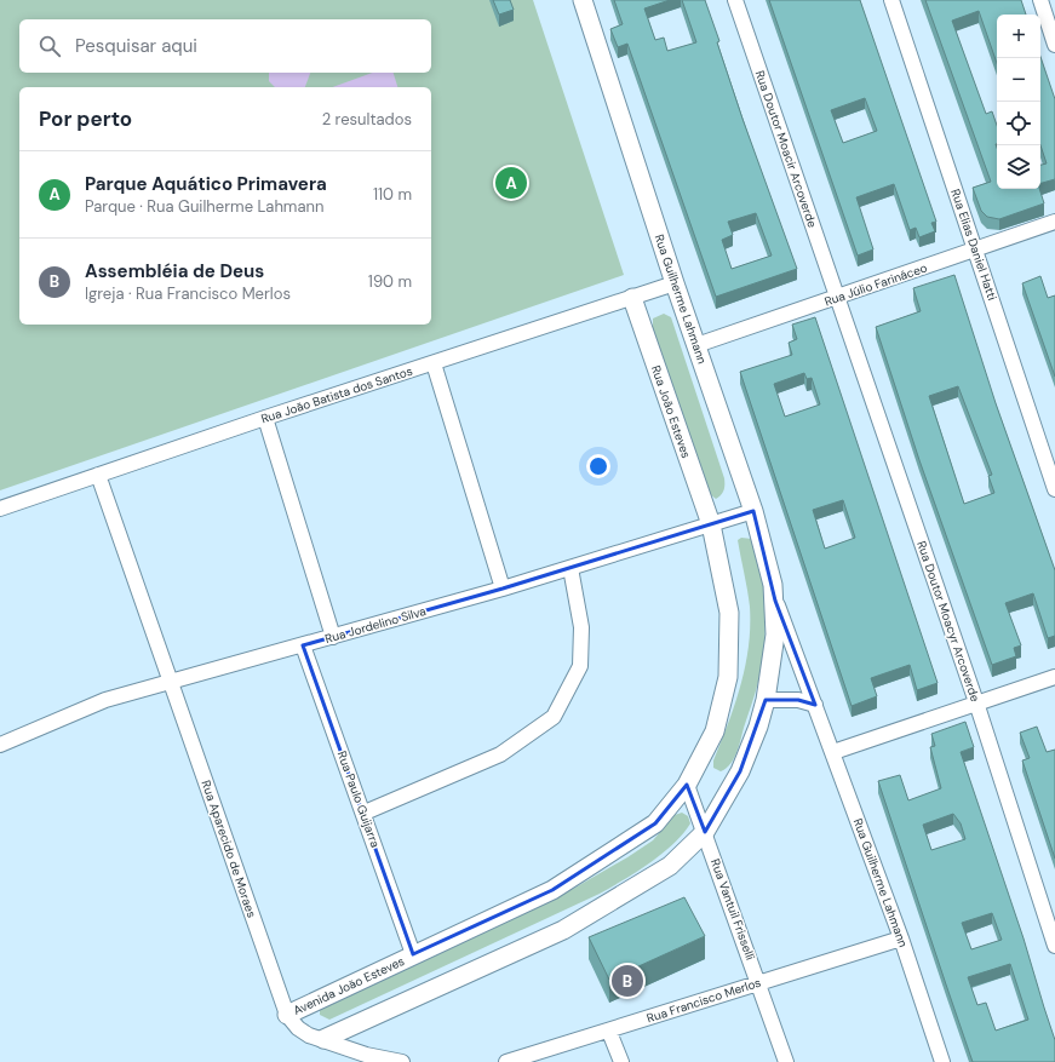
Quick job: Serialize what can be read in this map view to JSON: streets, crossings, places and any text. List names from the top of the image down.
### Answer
{
  "streets": {
    "street": [
      "Rua Doutor Moacir Arcoverde",
      "Rua Elias Daniel Hatti",
      "Rua Júlio Farináceo",
      "Rua Guilherme Lahmann",
      "Rua João Batista dos Santos",
      "Rua João Esteves",
      "Rua Doutor Moacyr Arcoverde",
      "Rua Jordelino Silva",
      "Rua Paulo Guijarra",
      "Rua Aparecido de Moraes",
      "Rua Vantuil Frisselli",
      "Avenida João Esteves",
      "Rua Francisco Merlos"
    ]
  },
  "crossings": [
    ["Rua Doutor Moacir Arcoverde", "Rua Júlio Farináceo"],
    ["Rua Doutor Moacir Arcoverde", "Rua Doutor Moacyr Arcoverde"],
    ["Rua Elias Daniel Hatti", "Rua Júlio Farináceo"],
    ["Rua Júlio Farináceo", "Rua Guilherme Lahmann"],
    ["Rua Júlio Farináceo", "Rua Doutor Moacyr Arcoverde"],
    ["Rua Guilherme Lahmann", "Rua João Batista dos Santos"],
    ["Rua Guilherme Lahmann", "Rua Jordelino Silva"],
    ["Rua Guilherme Lahmann", "Rua Francisco Merlos"],
    ["Rua João Batista dos Santos", "Rua João Esteves"],
    ["Rua João Batista dos Santos", "Rua Aparecido de Moraes"],
    ["Rua João Esteves", "Rua Jordelino Silva"],
    ["Rua João Esteves", "Avenida João Esteves"],
    ["Rua Jordelino Silva", "Rua Paulo Guijarra"],
    ["Rua Jordelino Silva", "Rua Aparecido de Moraes"],
    ["Rua Jordelino Silva", "Avenida João Esteves"],
    ["Rua Paulo Guijarra", "Avenida João Esteves"],
    ["Rua Aparecido de Moraes", "Avenida João Esteves"],
    ["Rua Vantuil Frisselli", "Avenida João Esteves"],
    ["Rua Vantuil Frisselli", "Rua Francisco Merlos"]
  ],
  "page": {
    "map_buttons": ["+", "−"],
    "search": "Pesquisar aqui",
    "heading": ["Por perto", "2 resultados"],
    "list": [
      {
        "mark": "A",
        "name": "Parque Aquático Primavera",
        "note": "Parque · Rua Guilherme Lahmann",
        "value": "110 m"
      },
      {
        "mark": "B",
        "name": "Assembléia de Deus",
        "note": "Igreja · Rua Francisco Merlos",
        "value": "190 m"
      }
    ],
    "pins": ["A", "B"]
  }
}
